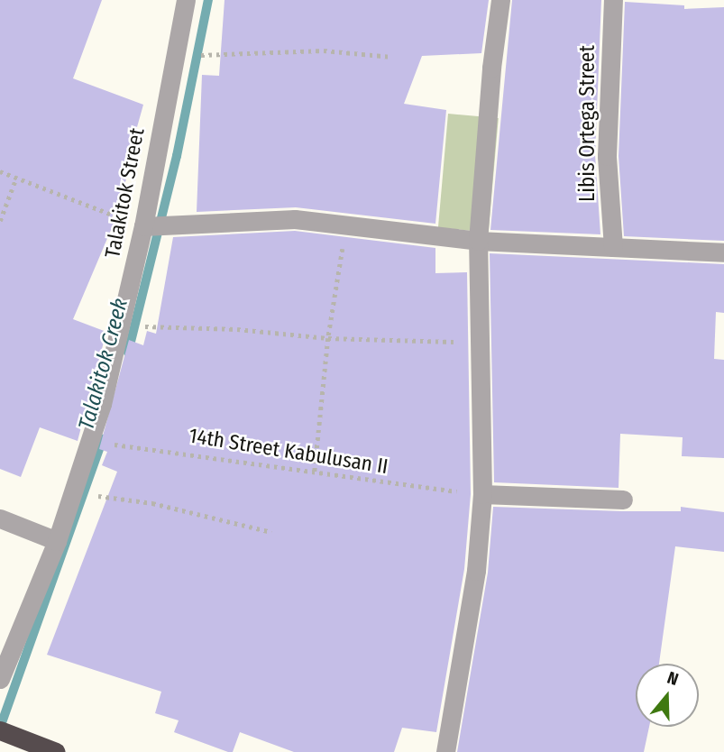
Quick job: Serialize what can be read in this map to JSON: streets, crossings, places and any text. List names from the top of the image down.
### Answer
{
  "streets": {
    "street": ["Libis Ortega Street", "Talakitok Street"],
    "path": ["14th Street Kabulusan II"]
  },
  "crossings": [
    ["Talakitok Street", "14th Street Kabulusan II"]
  ],
  "water": ["Talakitok Creek"],
  "north": "top"
}
